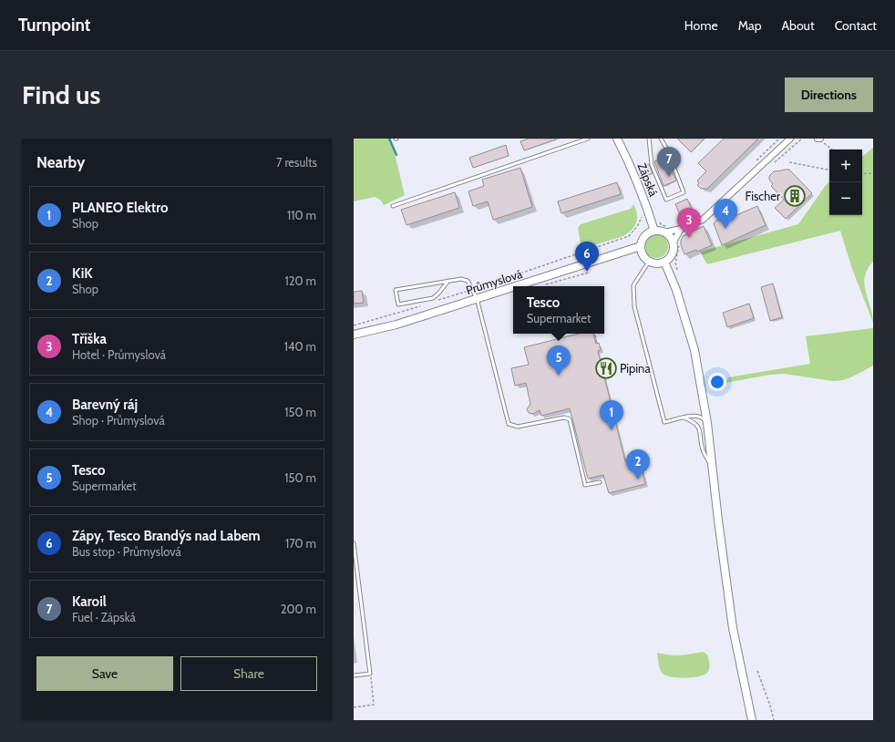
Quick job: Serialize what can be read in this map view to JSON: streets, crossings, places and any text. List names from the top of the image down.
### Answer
{
  "streets": {
    "main road": ["Zápská", "Průmyslová"]
  },
  "crossings": [
    ["Zápská", "Průmyslová"]
  ],
  "places": {
    "building": ["Fischer"],
    "restaurant": ["Pipina"]
  },
  "page": {
    "header": "Turnpoint",
    "nav": [
      "Home",
      "Map",
      "About",
      "Contact"
    ],
    "buttons": [
      "Directions",
      ["Save", "Share"]
    ],
    "title": "Find us",
    "heading": ["Nearby", "7 results"],
    "pins": [
      "7",
      "4",
      "3",
      "6",
      "5",
      "1",
      "2"
    ],
    "map_buttons": ["+", "−"],
    "list": [
      {
        "mark": "1",
        "name": "PLANEO Elektro",
        "note": "Shop",
        "value": "110 m"
      },
      {
        "mark": "2",
        "name": "KiK",
        "note": "Shop",
        "value": "120 m"
      },
      {
        "mark": "3",
        "name": "Tříška",
        "note": "Hotel · Průmyslová",
        "value": "140 m"
      },
      {
        "mark": "4",
        "name": "Barevný ráj",
        "note": "Shop · Průmyslová",
        "value": "150 m"
      },
      {
        "mark": "5",
        "name": "Tesco",
        "note": "Supermarket",
        "value": "150 m"
      },
      {
        "mark": "6",
        "name": "Zápy, Tesco Brandýs nad Labem",
        "note": "Bus stop · Průmyslová",
        "value": "170 m"
      },
      {
        "mark": "7",
        "name": "Karoil",
        "note": "Fuel · Zápská",
        "value": "200 m"
      }
    ],
    "popup": ["Tesco", "Supermarket"]
  }
}
